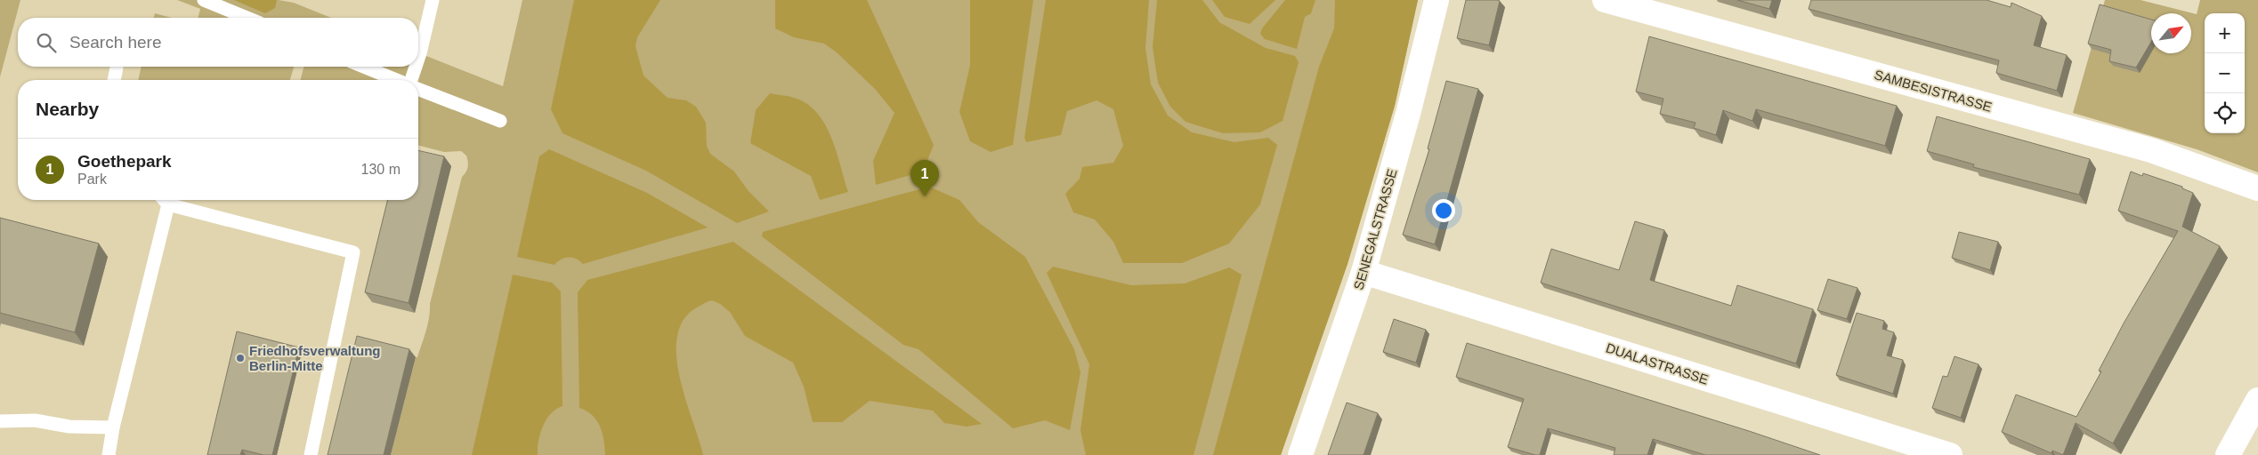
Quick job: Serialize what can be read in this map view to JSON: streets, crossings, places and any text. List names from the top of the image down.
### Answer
{
  "streets": {
    "street": ["SAMBESISTRASSE", "SENEGALSTRASSE", "DUALASTRASSE"]
  },
  "crossings": [
    ["SENEGALSTRASSE", "DUALASTRASSE"]
  ],
  "places": ["Friedhofsverwaltung Berlin-Mitte"],
  "north": "top right",
  "page": {
    "map_buttons": ["+", "−"],
    "search": "Search here",
    "heading": "Nearby",
    "list": [
      {
        "mark": "1",
        "name": "Goethepark",
        "note": "Park",
        "value": "130 m"
      }
    ],
    "pins": "1"
  }
}
